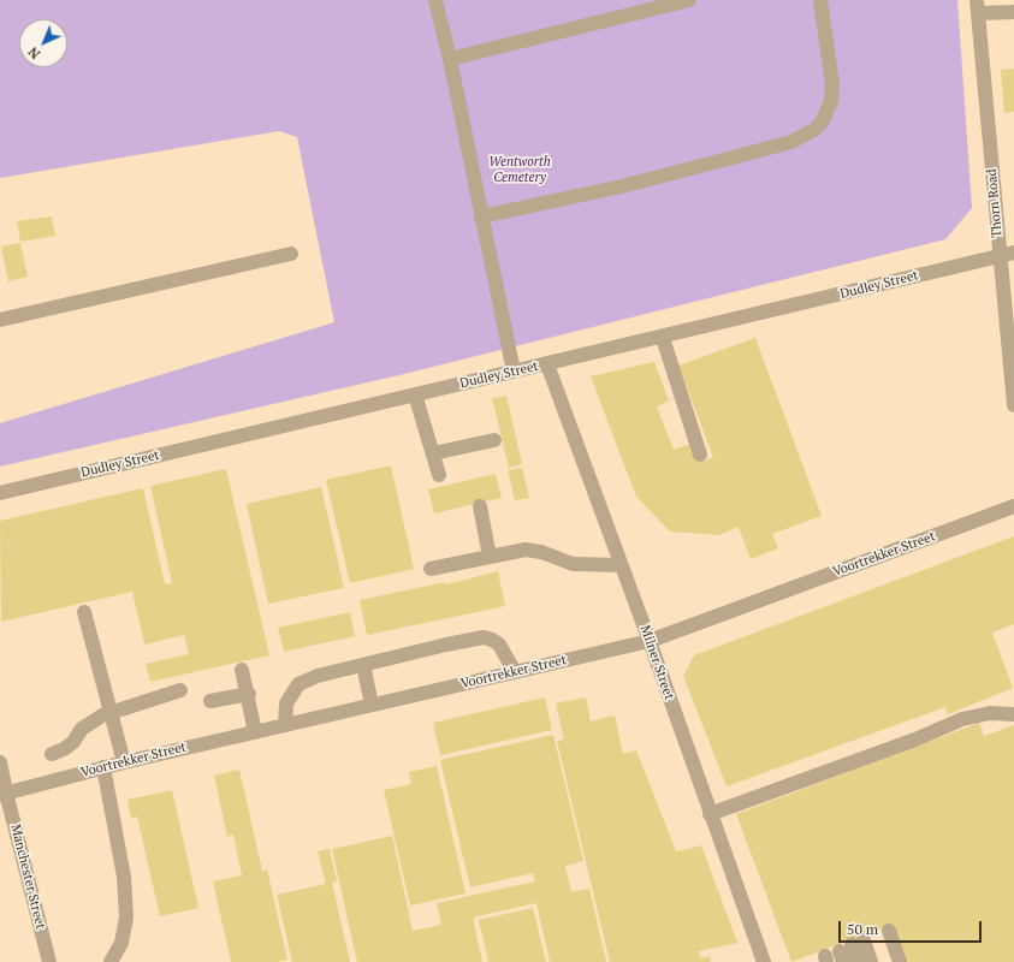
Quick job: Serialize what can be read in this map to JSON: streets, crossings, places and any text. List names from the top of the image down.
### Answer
{
  "streets": {
    "street": [
      "Thorn Road",
      "Dudley Street",
      "Voortrekker Street",
      "Milner Street",
      "Manchester Street"
    ]
  },
  "crossings": [
    ["Thorn Road", "Dudley Street"],
    ["Dudley Street", "Milner Street"],
    ["Voortrekker Street", "Milner Street"],
    ["Voortrekker Street", "Manchester Street"]
  ],
  "parks": ["Wentworth Cemetery"],
  "scale_bar": "50 m",
  "north": "bottom left"
}
